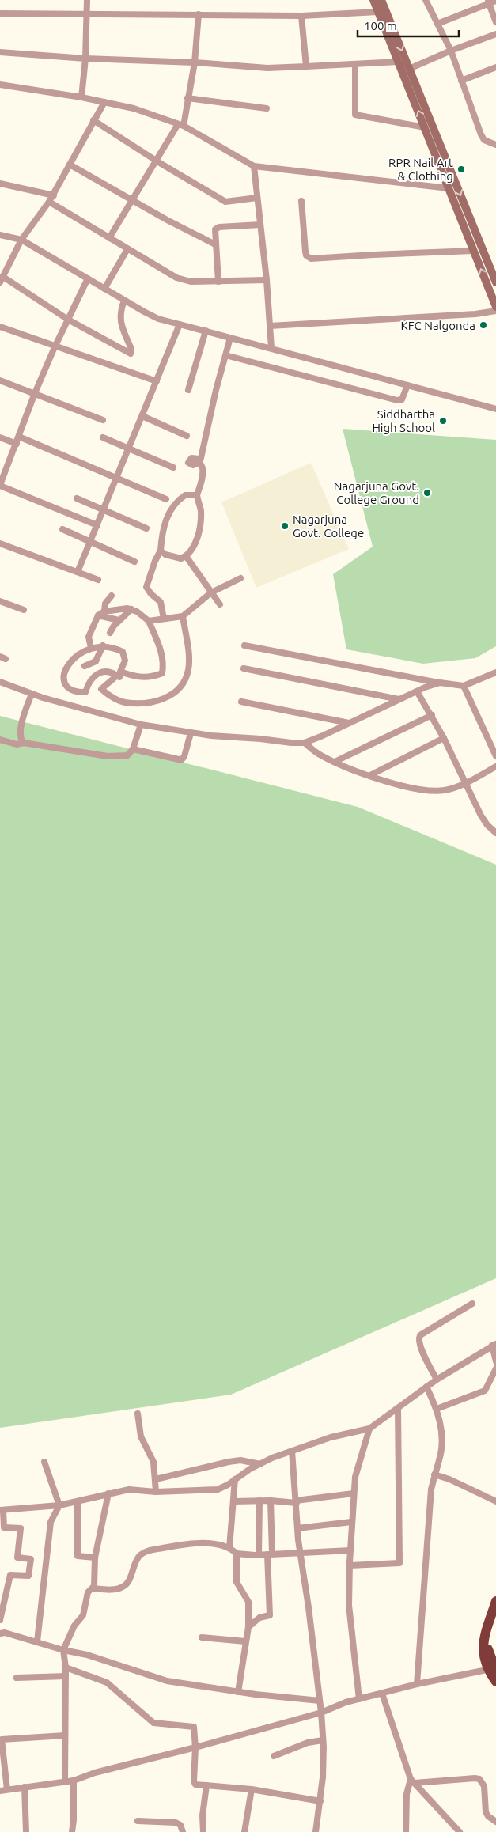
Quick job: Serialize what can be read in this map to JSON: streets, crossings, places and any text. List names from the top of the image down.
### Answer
{
  "places": [
    "RPR Nail Art & Clothing",
    "KFC Nalgonda",
    "Siddhartha High School",
    "Nagarjuna Govt. College Ground",
    "Nagarjuna Govt. College"
  ],
  "scale_bar": "100 m"
}
